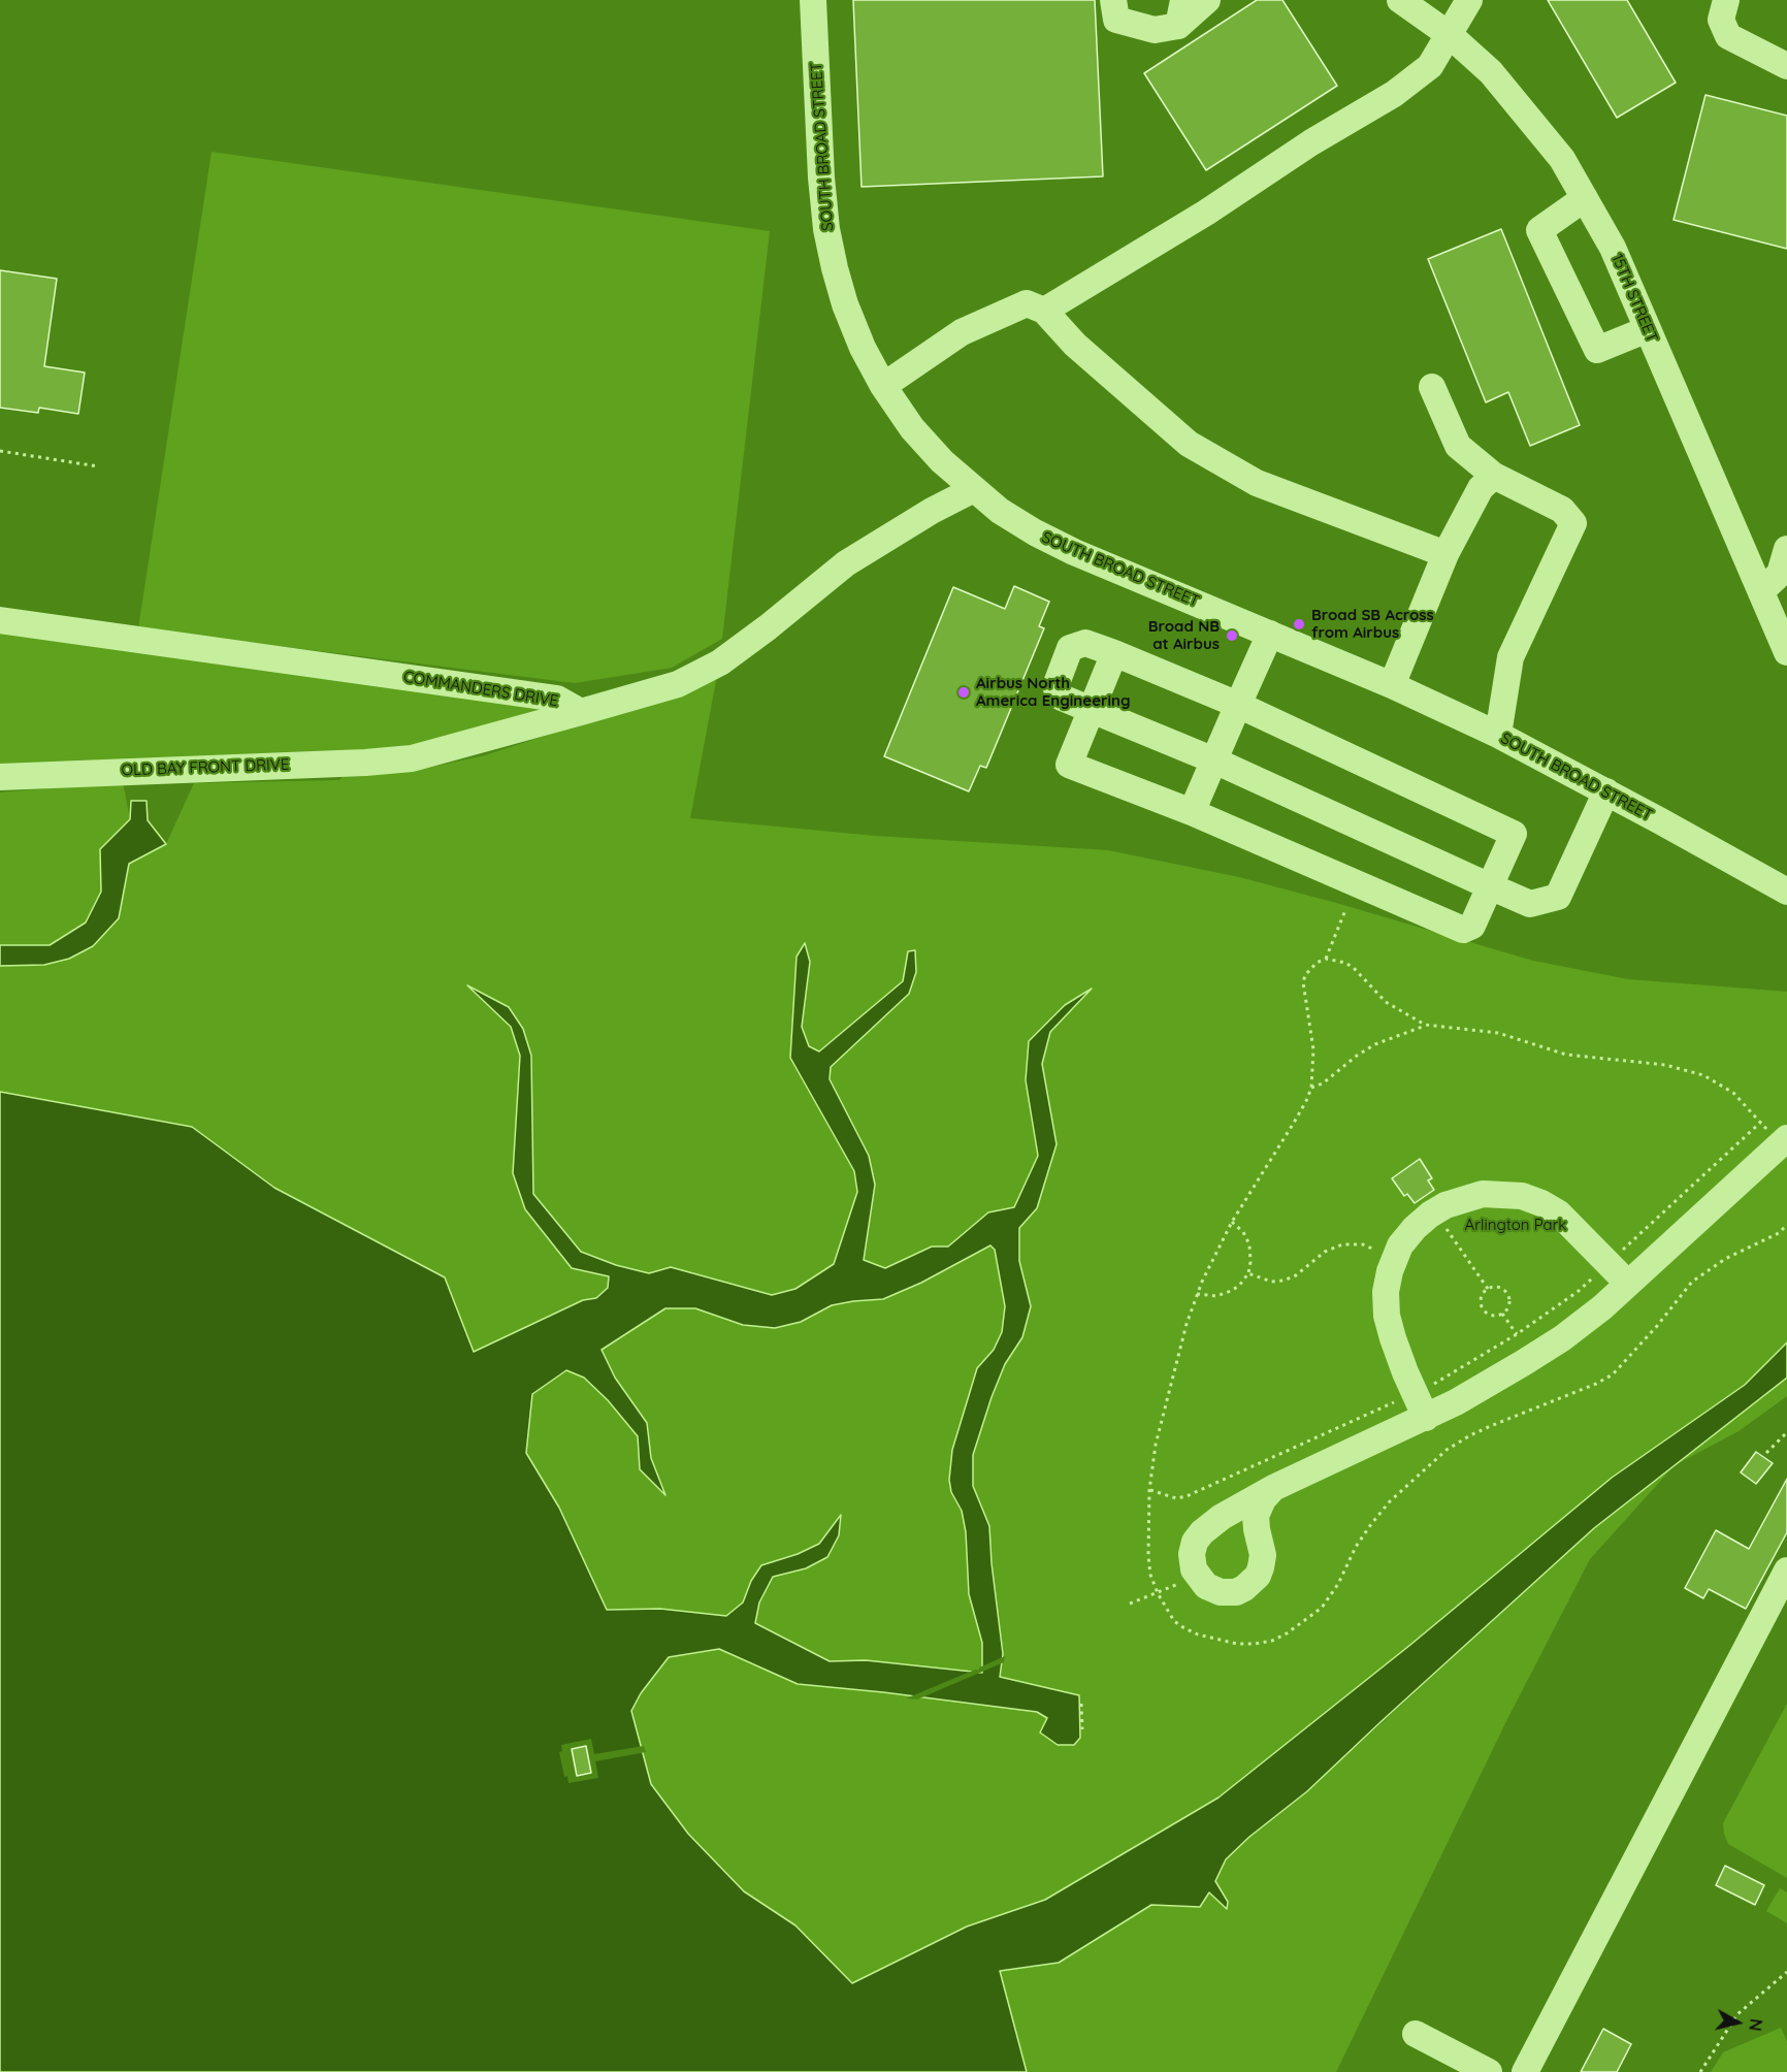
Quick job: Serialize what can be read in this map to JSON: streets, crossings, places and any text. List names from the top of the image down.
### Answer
{
  "streets": {
    "street": [
      "SOUTH BROAD STREET",
      "15TH STREET",
      "COMMANDERS DRIVE",
      "OLD BAY FRONT DRIVE"
    ]
  },
  "crossings": [
    ["COMMANDERS DRIVE", "OLD BAY FRONT DRIVE"]
  ],
  "parks": ["Arlington Park"],
  "places": ["Broad SB Across from Airbus", "Broad NB at Airbus", "Airbus North America Engineering"],
  "north": "right"
}
